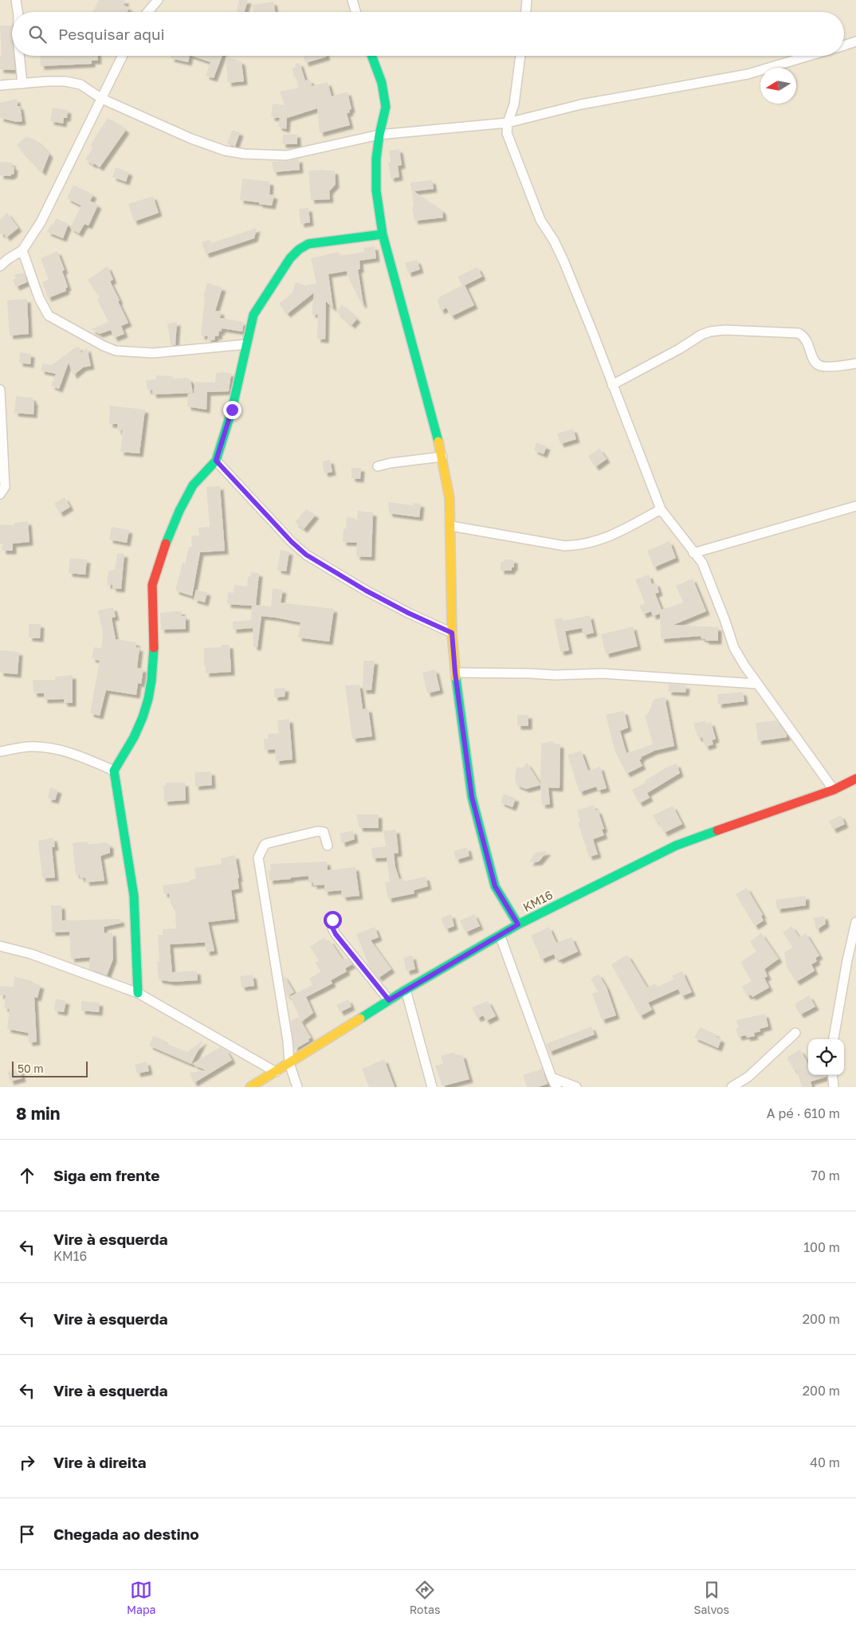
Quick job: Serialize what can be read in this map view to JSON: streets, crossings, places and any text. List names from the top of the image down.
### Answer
{
  "streets": {
    "street": ["KM16"]
  },
  "scale_bar": "50 m",
  "north": "left",
  "page": {
    "search": "Pesquisar aqui",
    "scale": "50 m",
    "heading": ["8 min", "A pé · 610 m"],
    "list": [
      ["Siga em frente", "70 m"],
      ["Vire à esquerda", "KM16", "100 m"],
      ["Vire à esquerda", "200 m"],
      ["Vire à esquerda", "200 m"],
      ["Vire à direita", "40 m"],
      "Chegada ao destino"
    ],
    "nav": ["Mapa", "Rotas", "Salvos"]
  }
}
